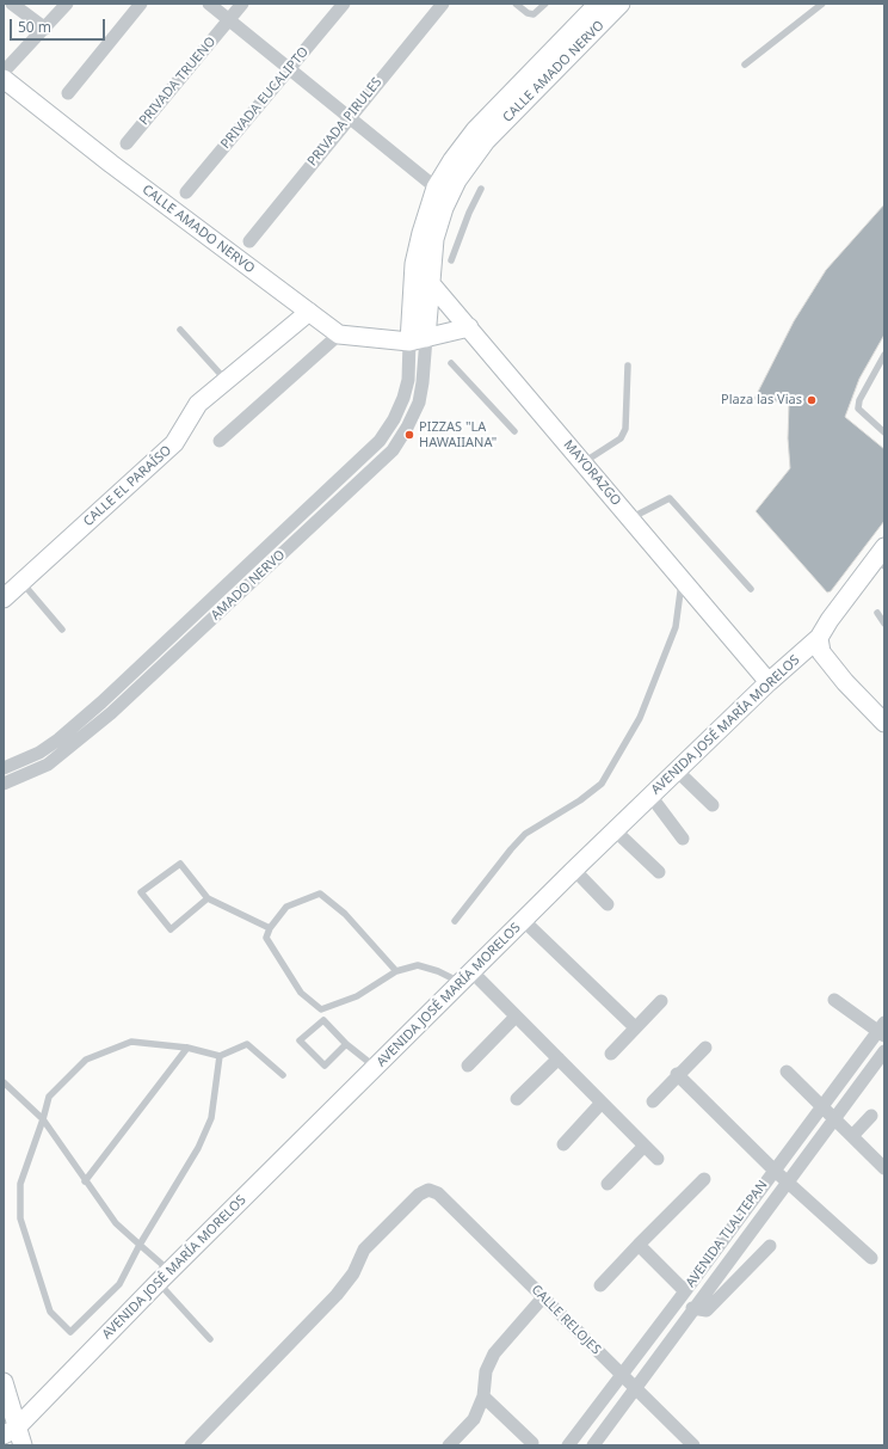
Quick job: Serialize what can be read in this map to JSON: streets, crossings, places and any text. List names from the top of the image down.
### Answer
{
  "streets": {
    "main road": [
      "CALLE AMADO NERVO",
      "MAYORAZGO",
      "CALLE EL PARAÍSO",
      "AVENIDA JOSÉ MARÍA MORELOS"
    ],
    "street": [
      "PRIVADA TRUENO",
      "PRIVADA EUCALIPTO",
      "PRIVADA PIRULES",
      "AMADO NERVO",
      "AVENIDA TLALTEPAN",
      "CALLE RELOJES"
    ]
  },
  "crossings": [
    ["CALLE AMADO NERVO", "MAYORAZGO"],
    ["CALLE AMADO NERVO", "CALLE EL PARAÍSO"],
    ["CALLE AMADO NERVO", "AMADO NERVO"],
    ["MAYORAZGO", "AVENIDA JOSÉ MARÍA MORELOS"],
    ["AVENIDA TLALTEPAN", "CALLE RELOJES"]
  ],
  "places": ["Plaza las Vias", "PIZZAS \"LA HAWAIIANA\""],
  "scale_bar": "50 m"
}
